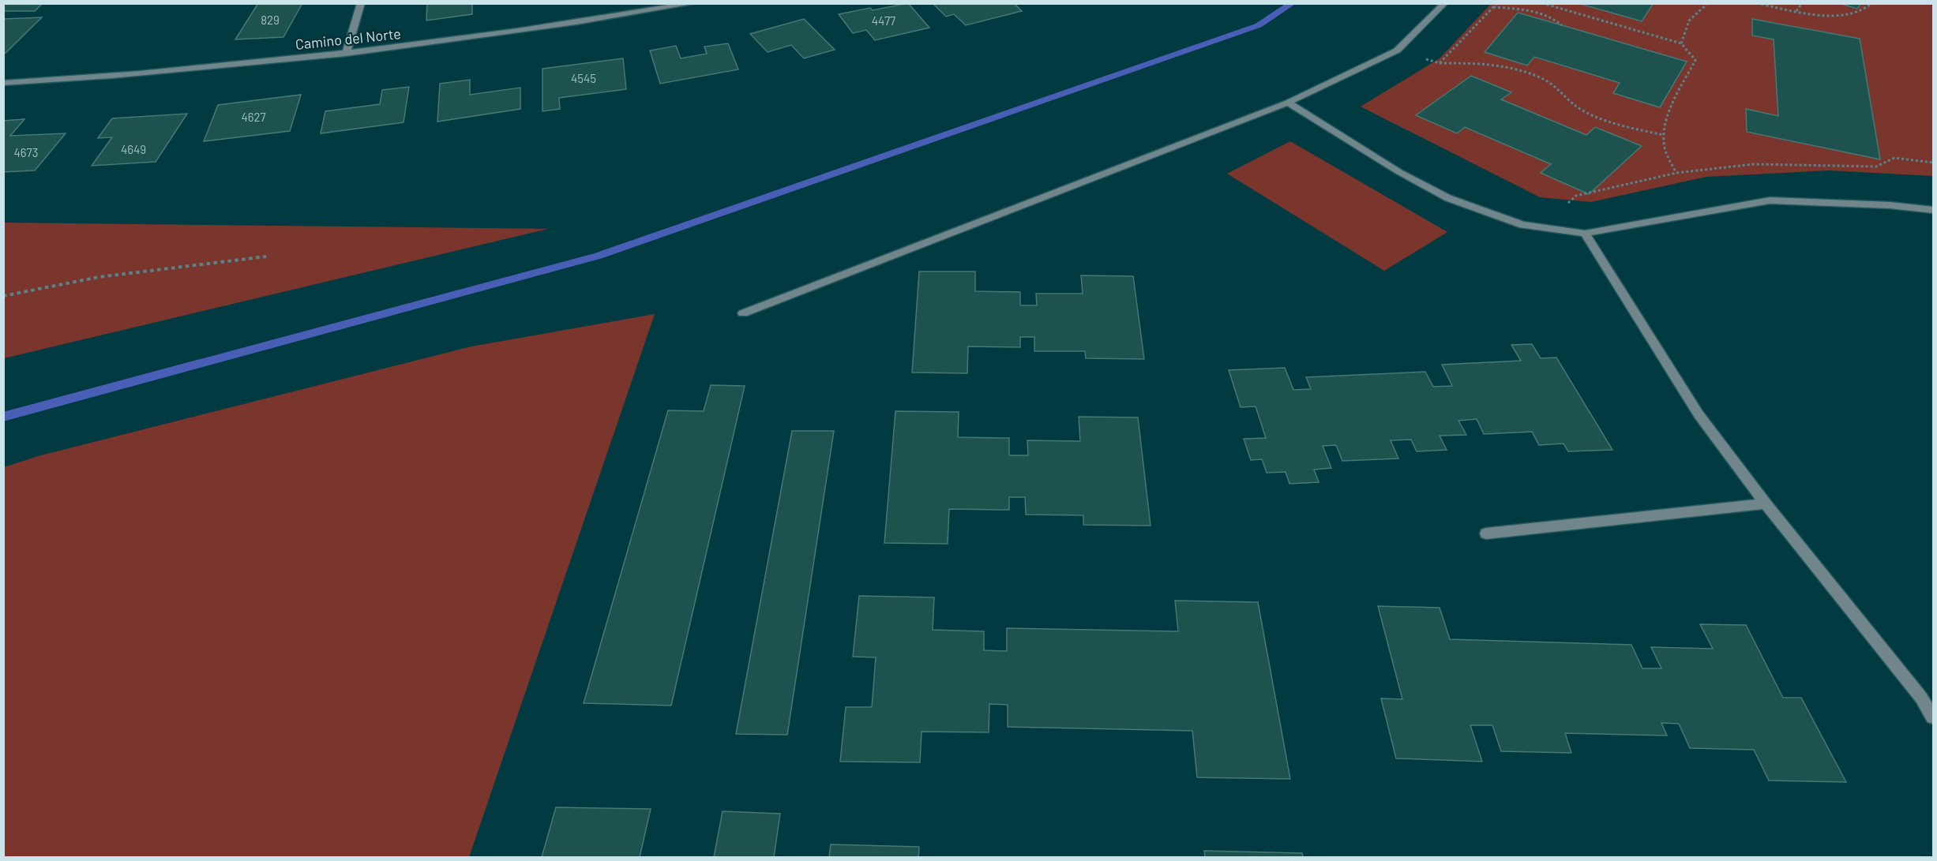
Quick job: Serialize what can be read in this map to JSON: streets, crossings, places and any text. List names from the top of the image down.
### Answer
{
  "streets": {
    "street": ["Camino del Norte"]
  },
  "house_numbers": [
    "829",
    "4477",
    "4545",
    "4627",
    "4649",
    "4673"
  ]
}
